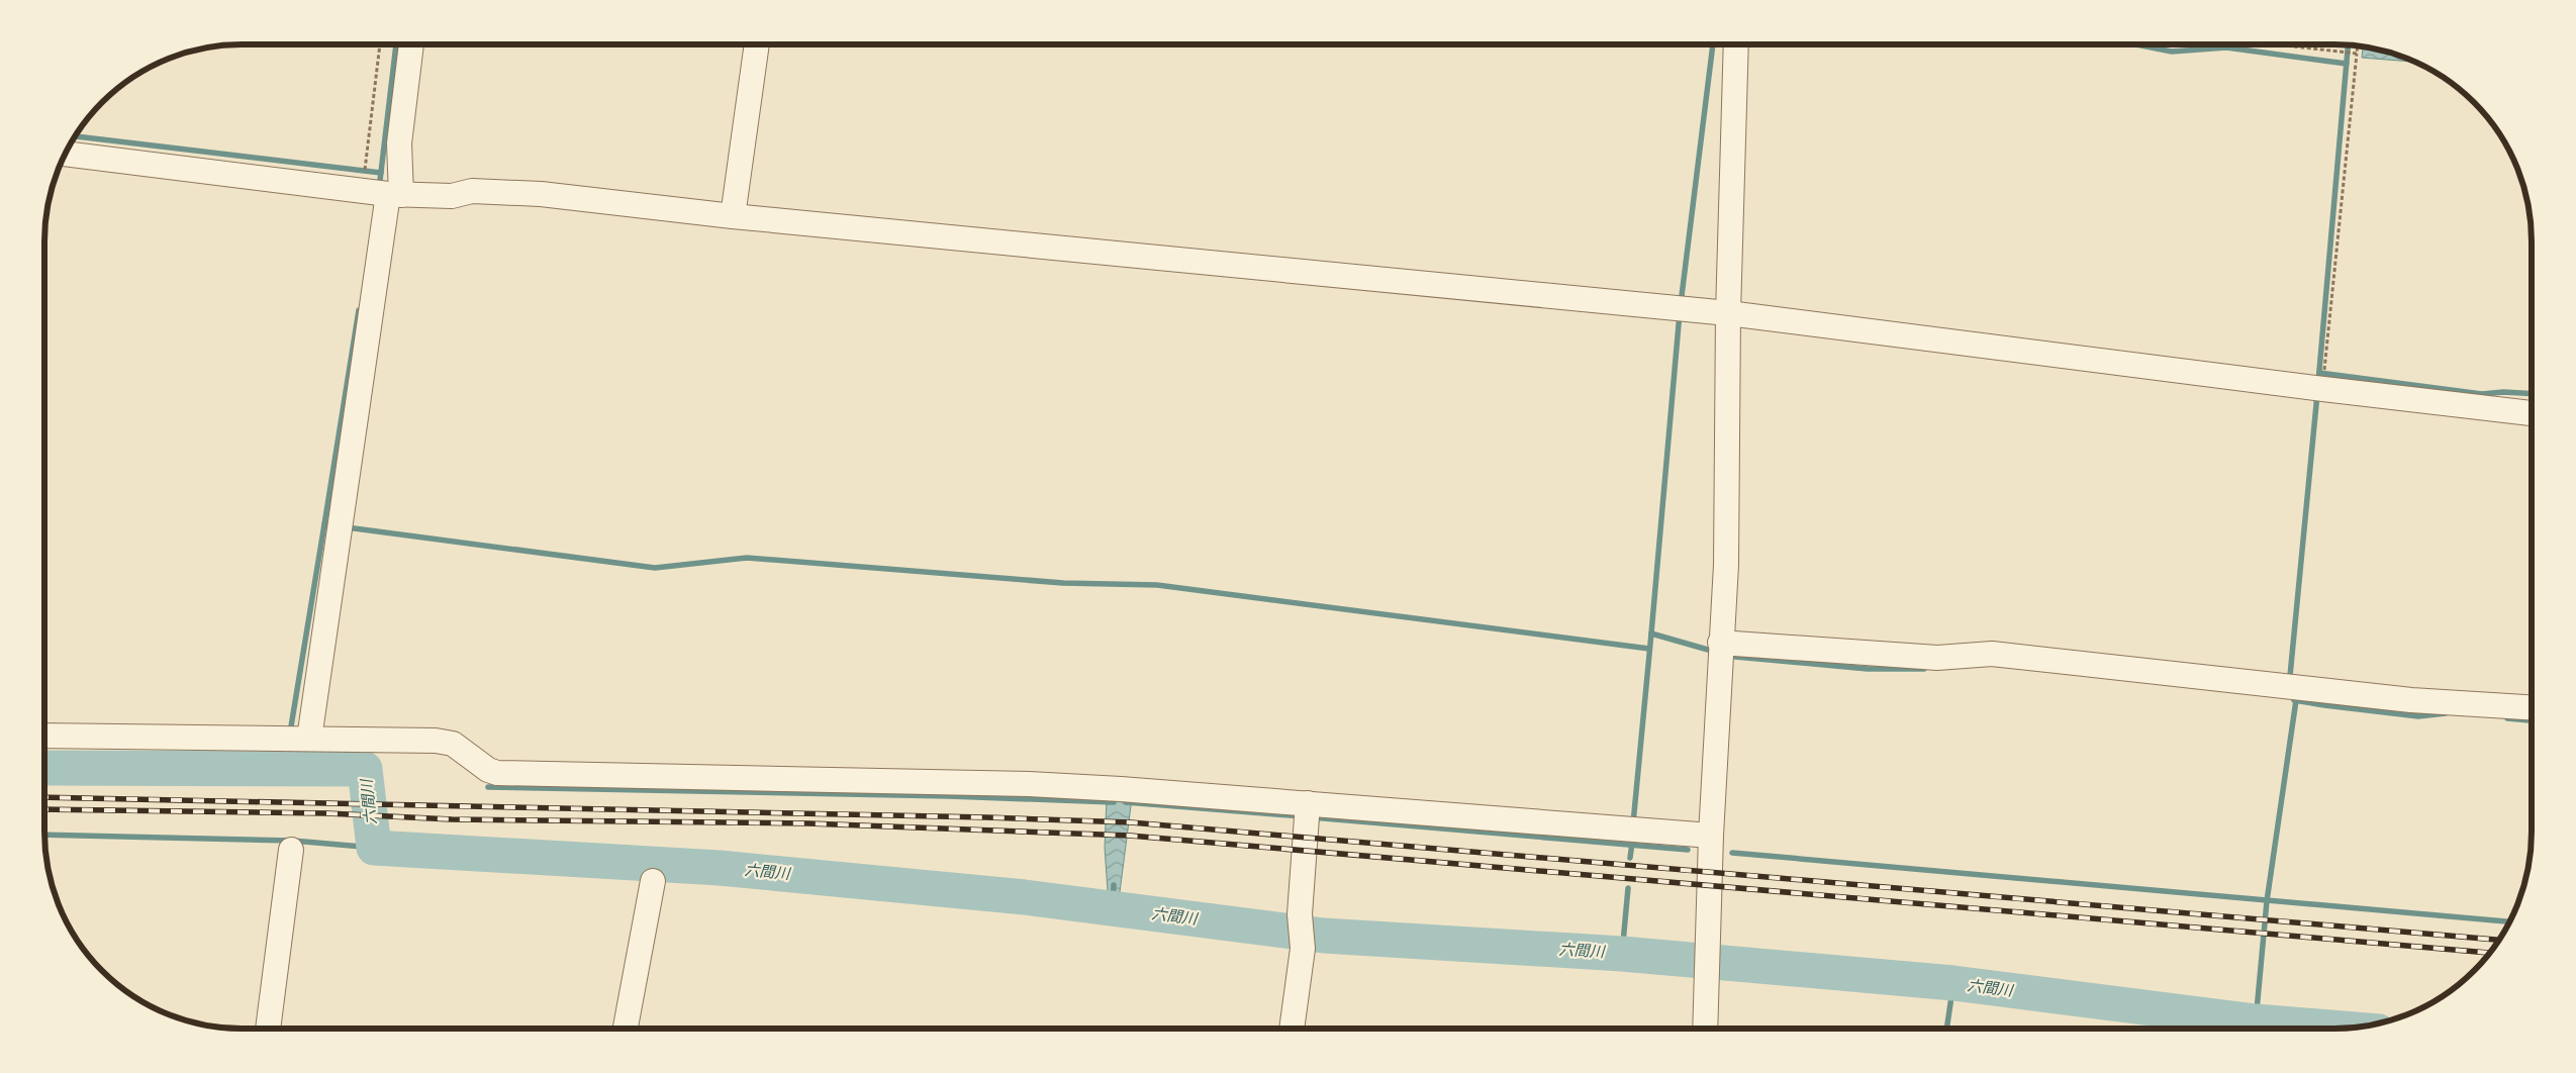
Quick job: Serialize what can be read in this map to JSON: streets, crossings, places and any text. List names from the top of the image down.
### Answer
{
  "water": ["六間川"]
}
